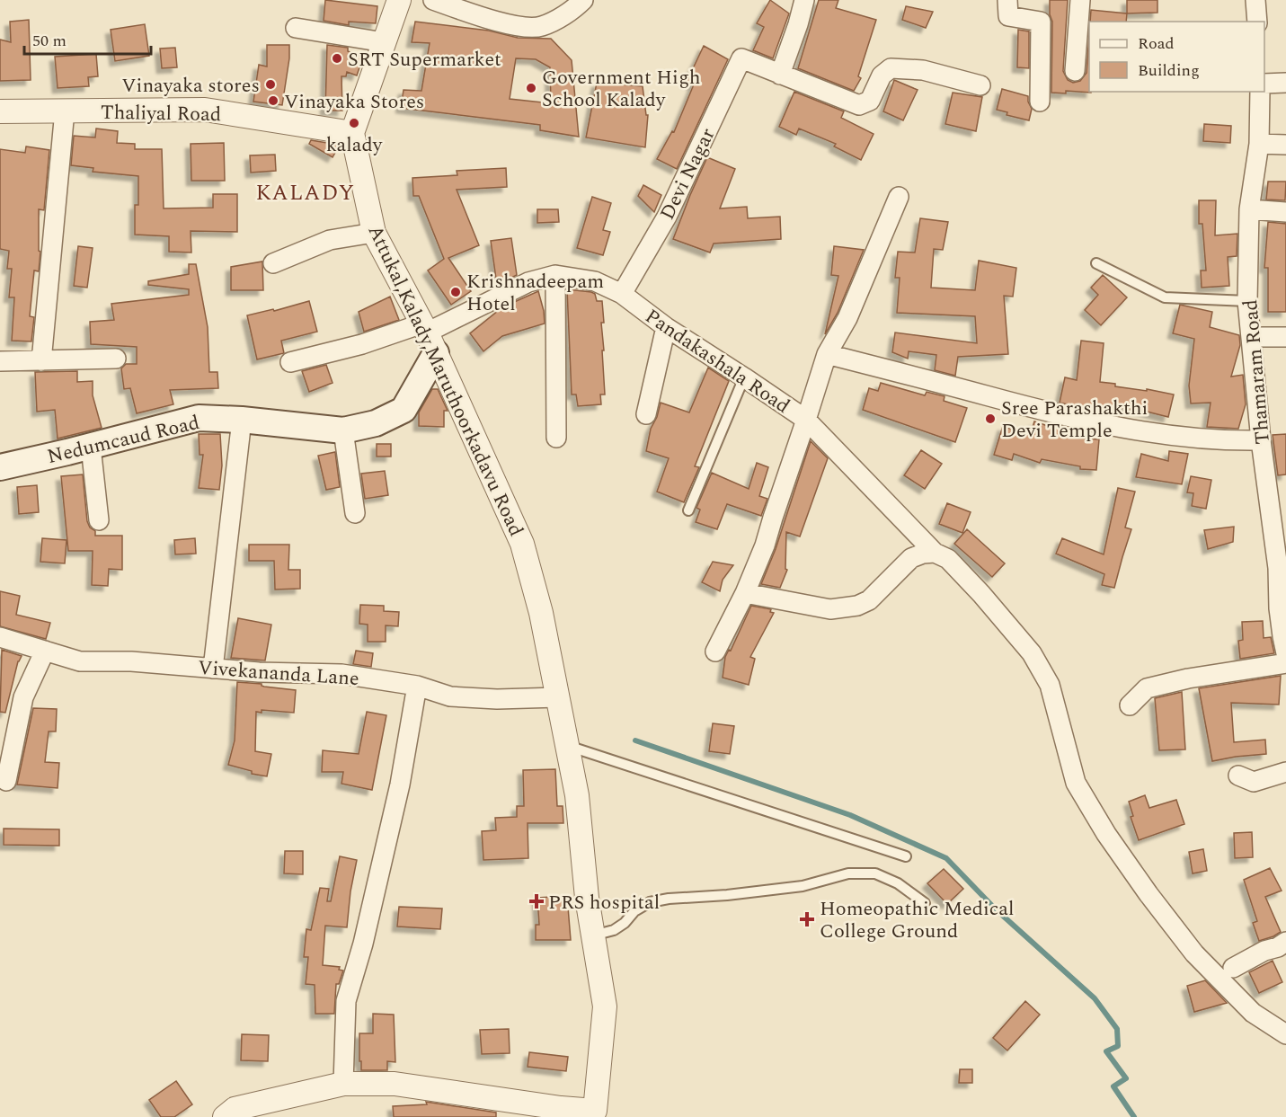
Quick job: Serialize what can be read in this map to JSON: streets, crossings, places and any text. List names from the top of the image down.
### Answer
{
  "streets": {
    "main road": ["Nedumcaud Road"],
    "street": [
      "Thaliyal Road",
      "Devi Nagar",
      "Pandakashala Road",
      "Thamaram Road",
      "Attukal,Kalady,Maruthoorkadavu Road",
      "Vivekananda Lane"
    ]
  },
  "crossings": [
    ["Thaliyal Road", "Attukal,Kalady,Maruthoorkadavu Road"],
    ["Devi Nagar", "Pandakashala Road"],
    ["Pandakashala Road", "Attukal,Kalady,Maruthoorkadavu Road"],
    ["Pandakashala Road", "Nedumcaud Road"],
    ["Attukal,Kalady,Maruthoorkadavu Road", "Nedumcaud Road"],
    ["Attukal,Kalady,Maruthoorkadavu Road", "Vivekananda Lane"]
  ],
  "districts": ["KALADY"],
  "places": {
    "other": [
      "SRT Supermarket",
      "Vinayaka stores",
      "Government High School Kalady",
      "Vinayaka Stores",
      "kalady",
      "Krishnadeepam Hotel",
      "Sree Parashakthi Devi Temple"
    ],
    "health": ["PRS hospital", "Homeopathic Medical College Ground"]
  },
  "legend": ["Road", "Building"],
  "scale_bar": "50 m"
}
